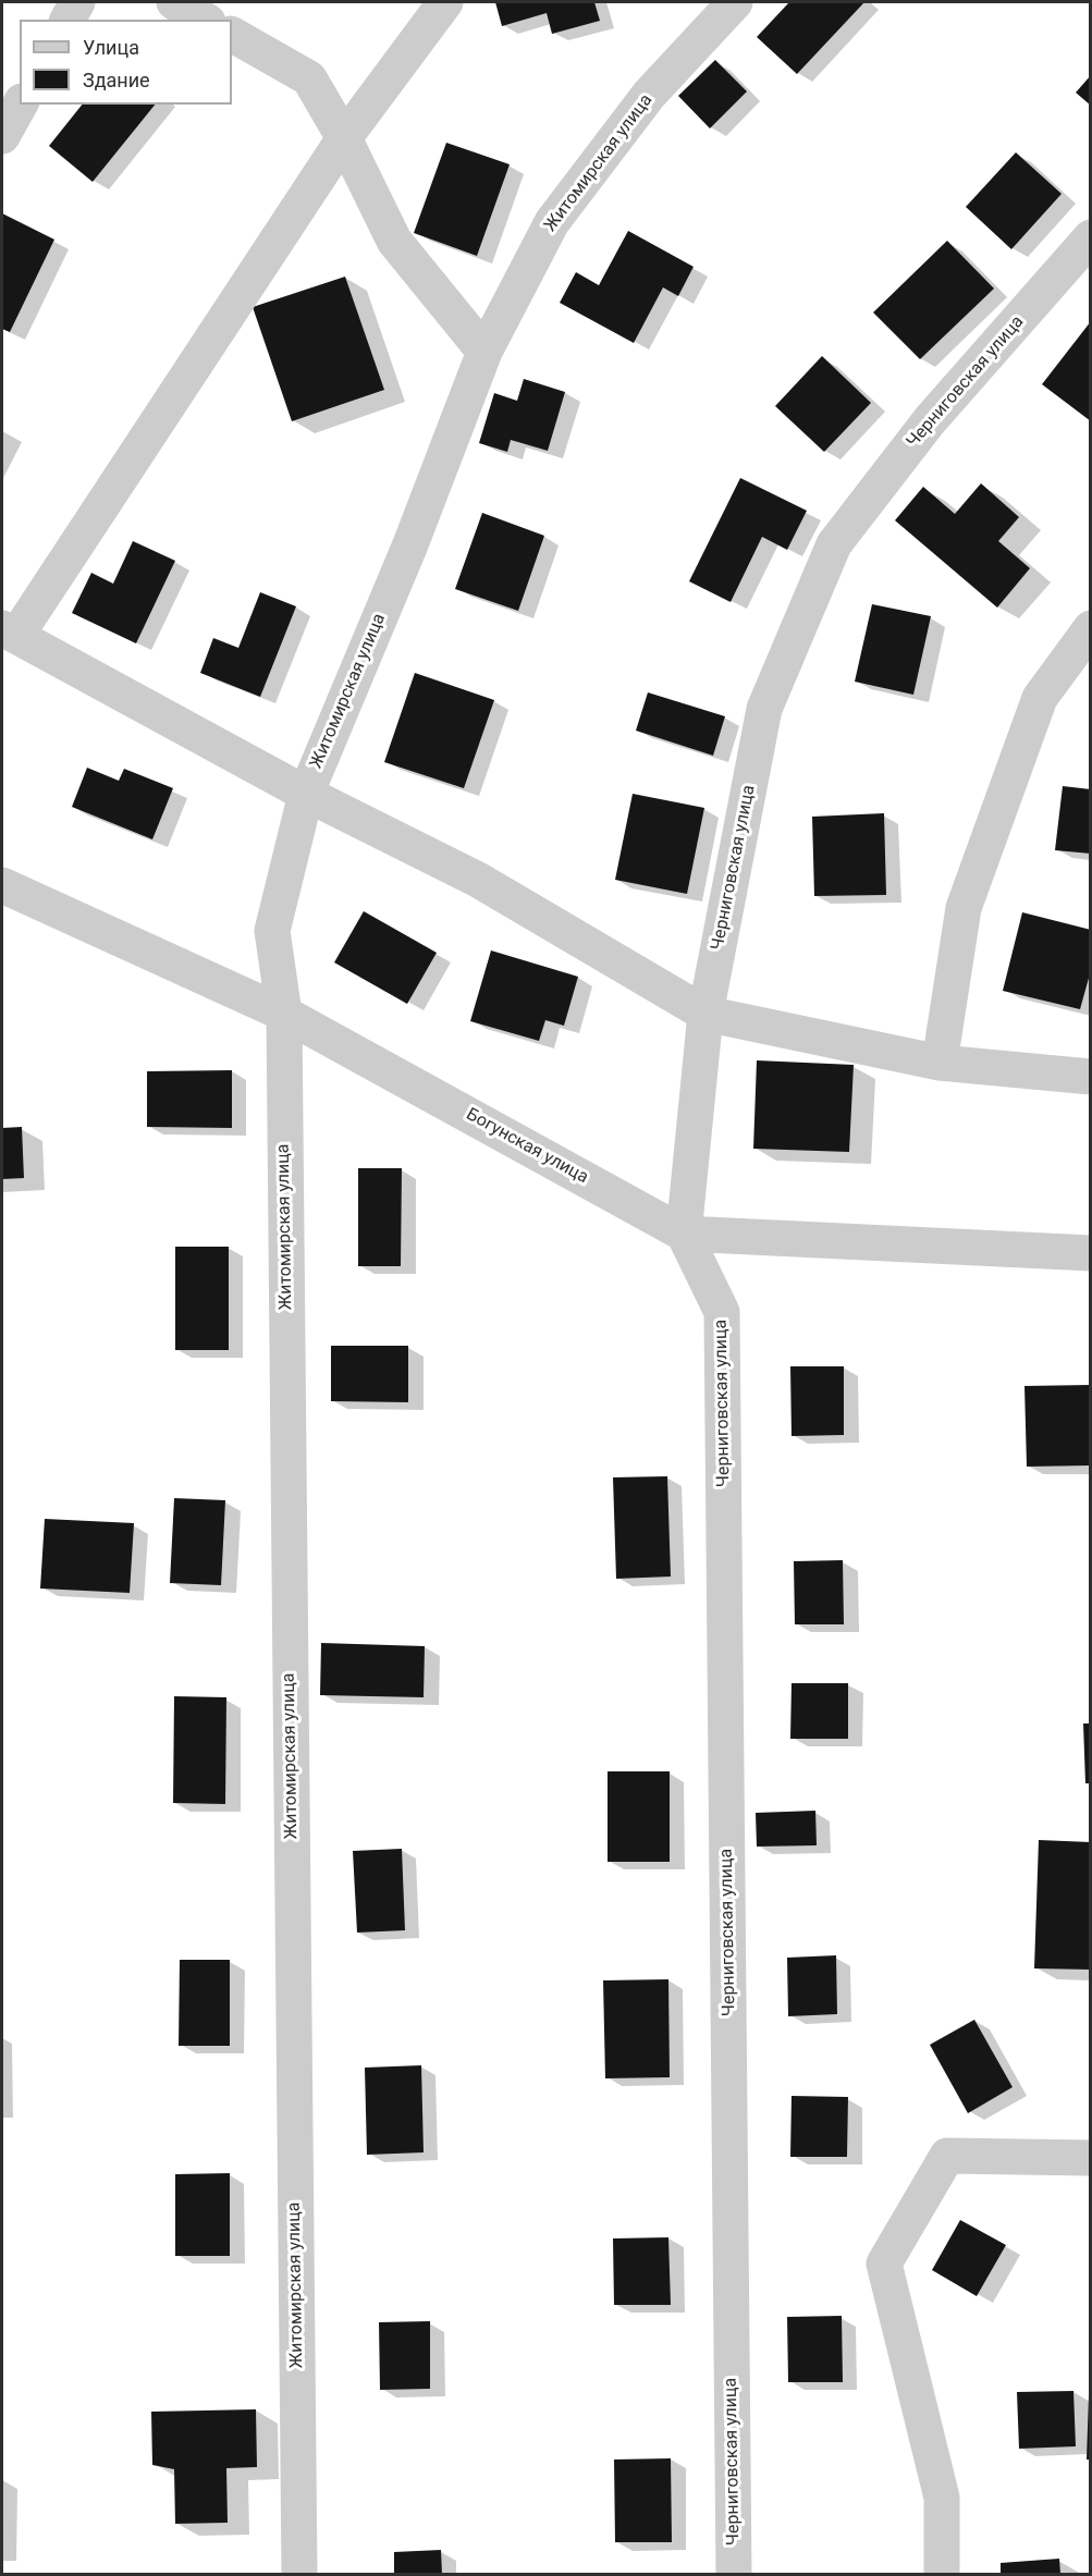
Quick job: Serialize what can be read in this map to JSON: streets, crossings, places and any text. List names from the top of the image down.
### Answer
{
  "streets": {
    "street": ["Житомирская улица", "Черниговская улица", "Богунская улица"]
  },
  "crossings": [
    ["Житомирская улица", "Богунская улица"],
    ["Черниговская улица", "Богунская улица"]
  ],
  "legend": ["Улица", "Здание"]
}
